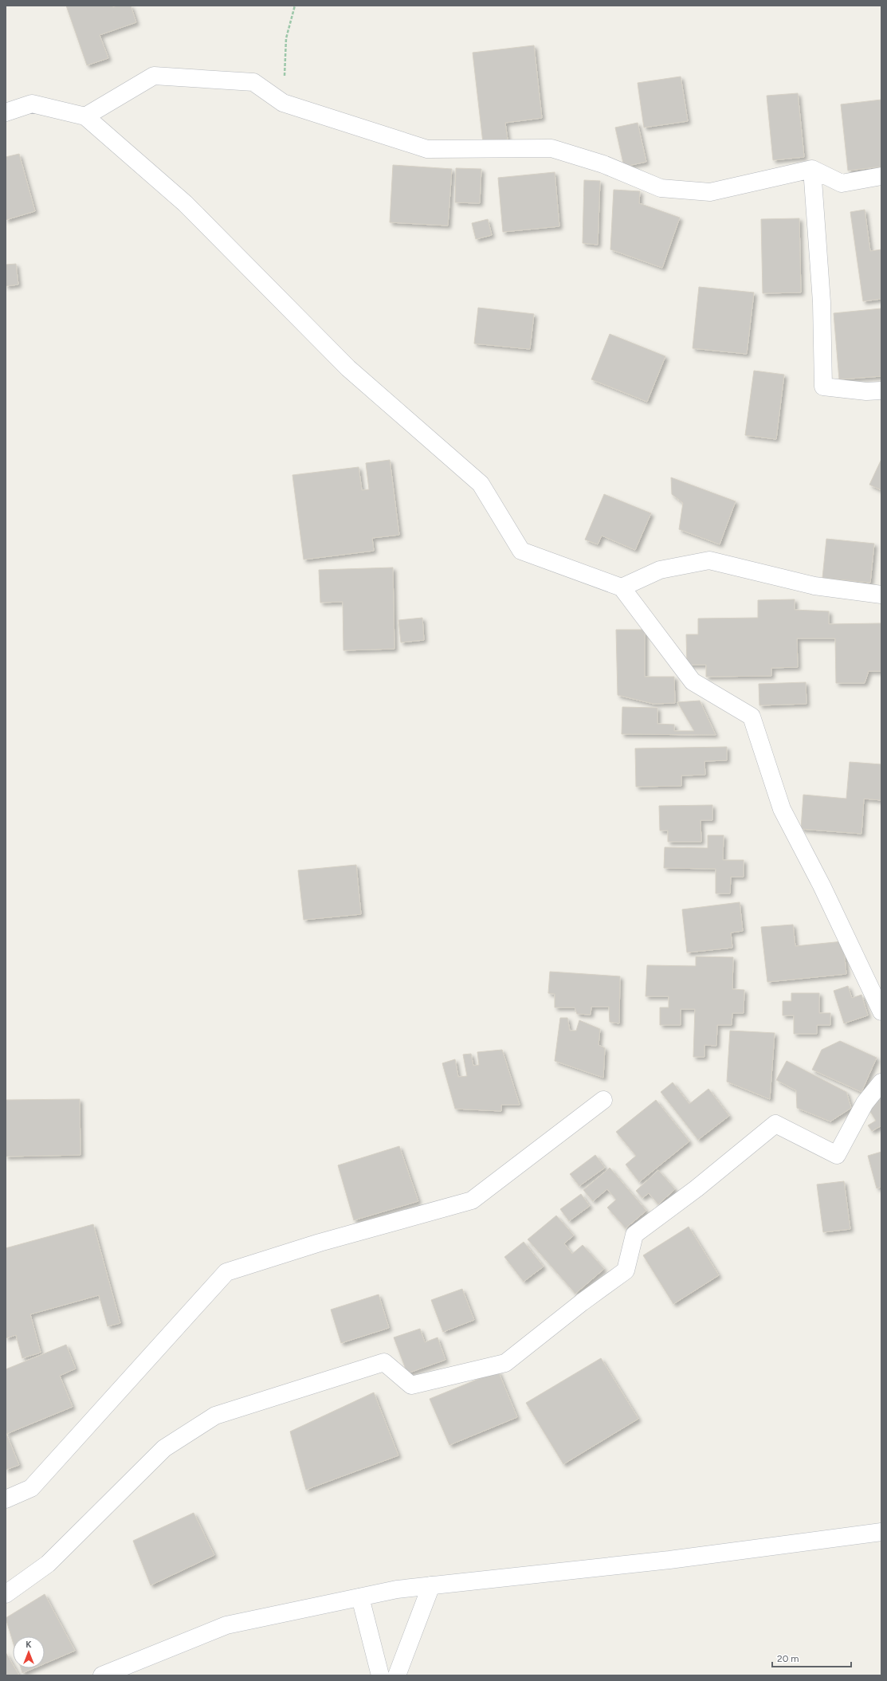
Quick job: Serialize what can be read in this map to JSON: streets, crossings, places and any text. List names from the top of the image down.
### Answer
{
  "scale_bar": "20 m",
  "north": "top"
}
